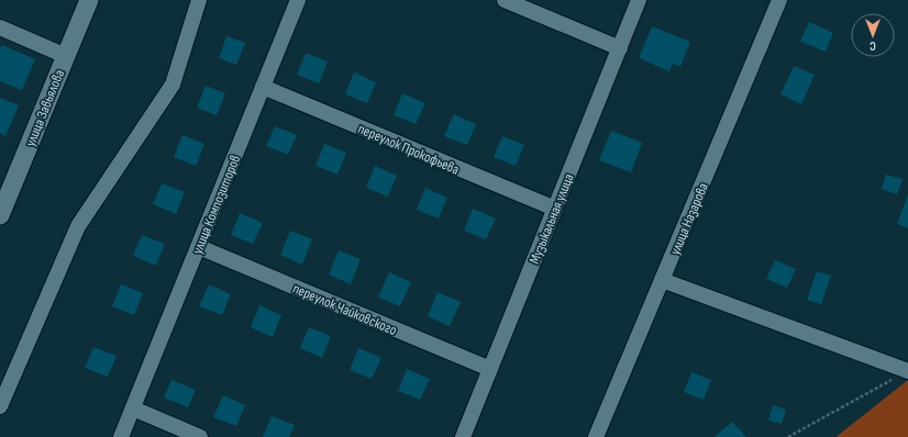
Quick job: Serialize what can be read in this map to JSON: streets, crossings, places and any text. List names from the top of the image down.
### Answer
{
  "streets": {
    "street": [
      "улица Завьялова",
      "переулок Прокофьева",
      "улица Композиторов",
      "Музыкальная улица",
      "улица Назарова",
      "переулок Чайковского"
    ]
  },
  "crossings": [
    ["переулок Прокофьева", "улица Композиторов"],
    ["переулок Прокофьева", "Музыкальная улица"],
    ["улица Композиторов", "переулок Чайковского"],
    ["Музыкальная улица", "переулок Чайковского"]
  ],
  "north": "bottom"
}
